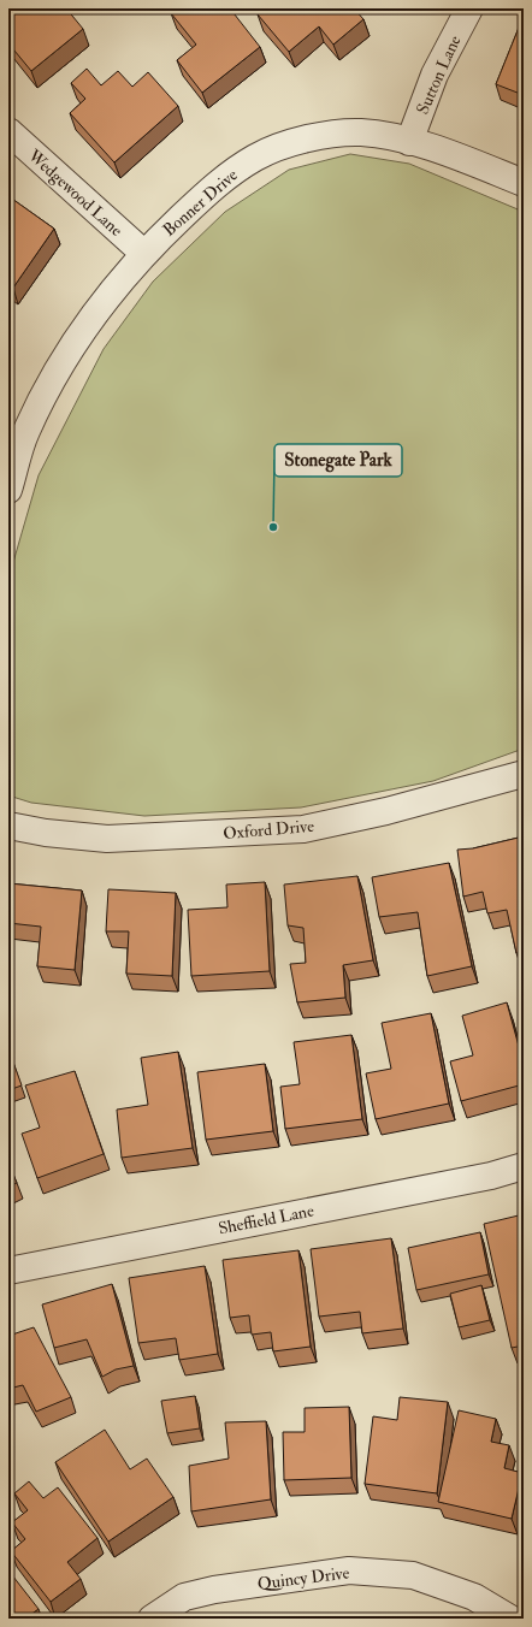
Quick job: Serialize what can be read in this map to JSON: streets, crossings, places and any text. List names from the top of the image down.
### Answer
{
  "streets": {
    "street": [
      "Sutton Lane",
      "Wedgewood Lane",
      "Bonner Drive",
      "Oxford Drive",
      "Sheffield Lane",
      "Quincy Drive"
    ]
  },
  "crossings": [
    ["Sutton Lane", "Bonner Drive"],
    ["Wedgewood Lane", "Bonner Drive"]
  ],
  "places": ["Stonegate Park"]
}
